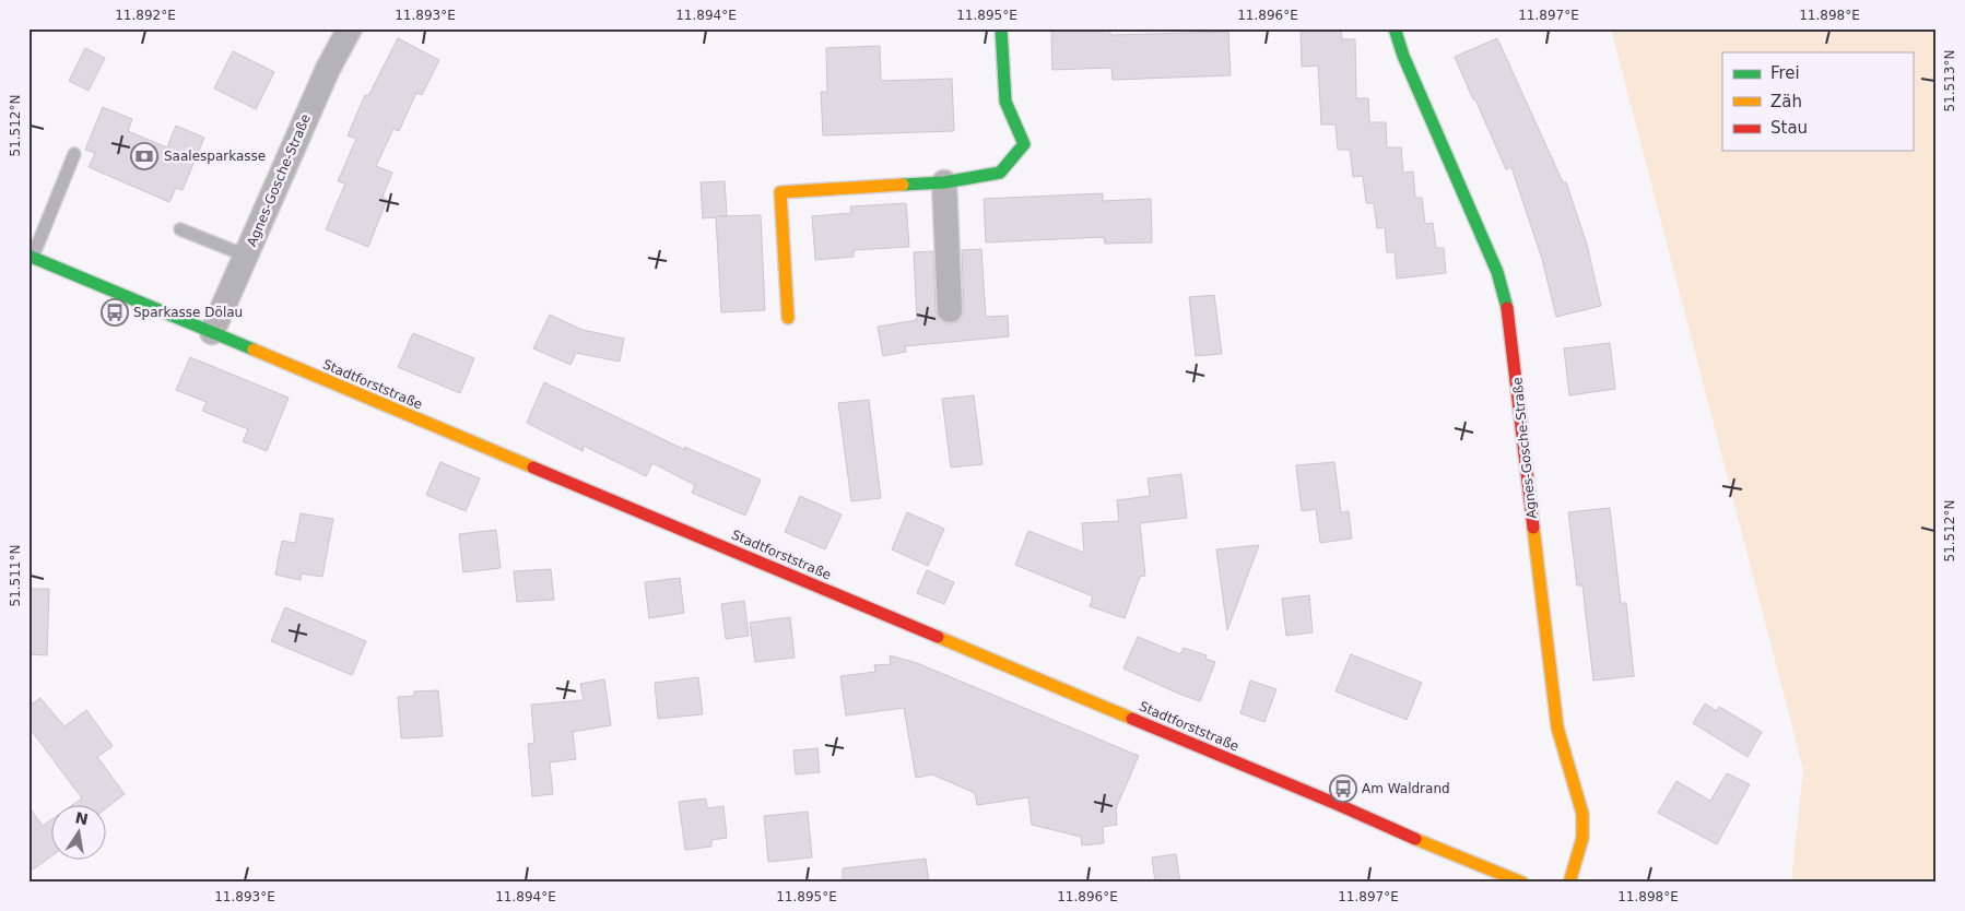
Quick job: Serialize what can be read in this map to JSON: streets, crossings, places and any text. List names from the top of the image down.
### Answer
{
  "streets": {
    "main road": ["Agnes-Gosche-Straße", "Stadtforststraße"]
  },
  "crossings": [
    ["Agnes-Gosche-Straße", "Stadtforststraße"]
  ],
  "places": {
    "bank": ["Saalesparkasse"],
    "bus stop": ["Sparkasse Dölau", "Am Waldrand"]
  },
  "legend": ["Frei", "Zäh", "Stau"],
  "north": "top",
  "coordinates": [
    "11.892°E",
    "11.893°E",
    "11.894°E",
    "11.895°E",
    "11.896°E",
    "11.897°E",
    "11.898°E",
    "51.513°N",
    "51.512°N",
    "51.511°N"
  ]
}
